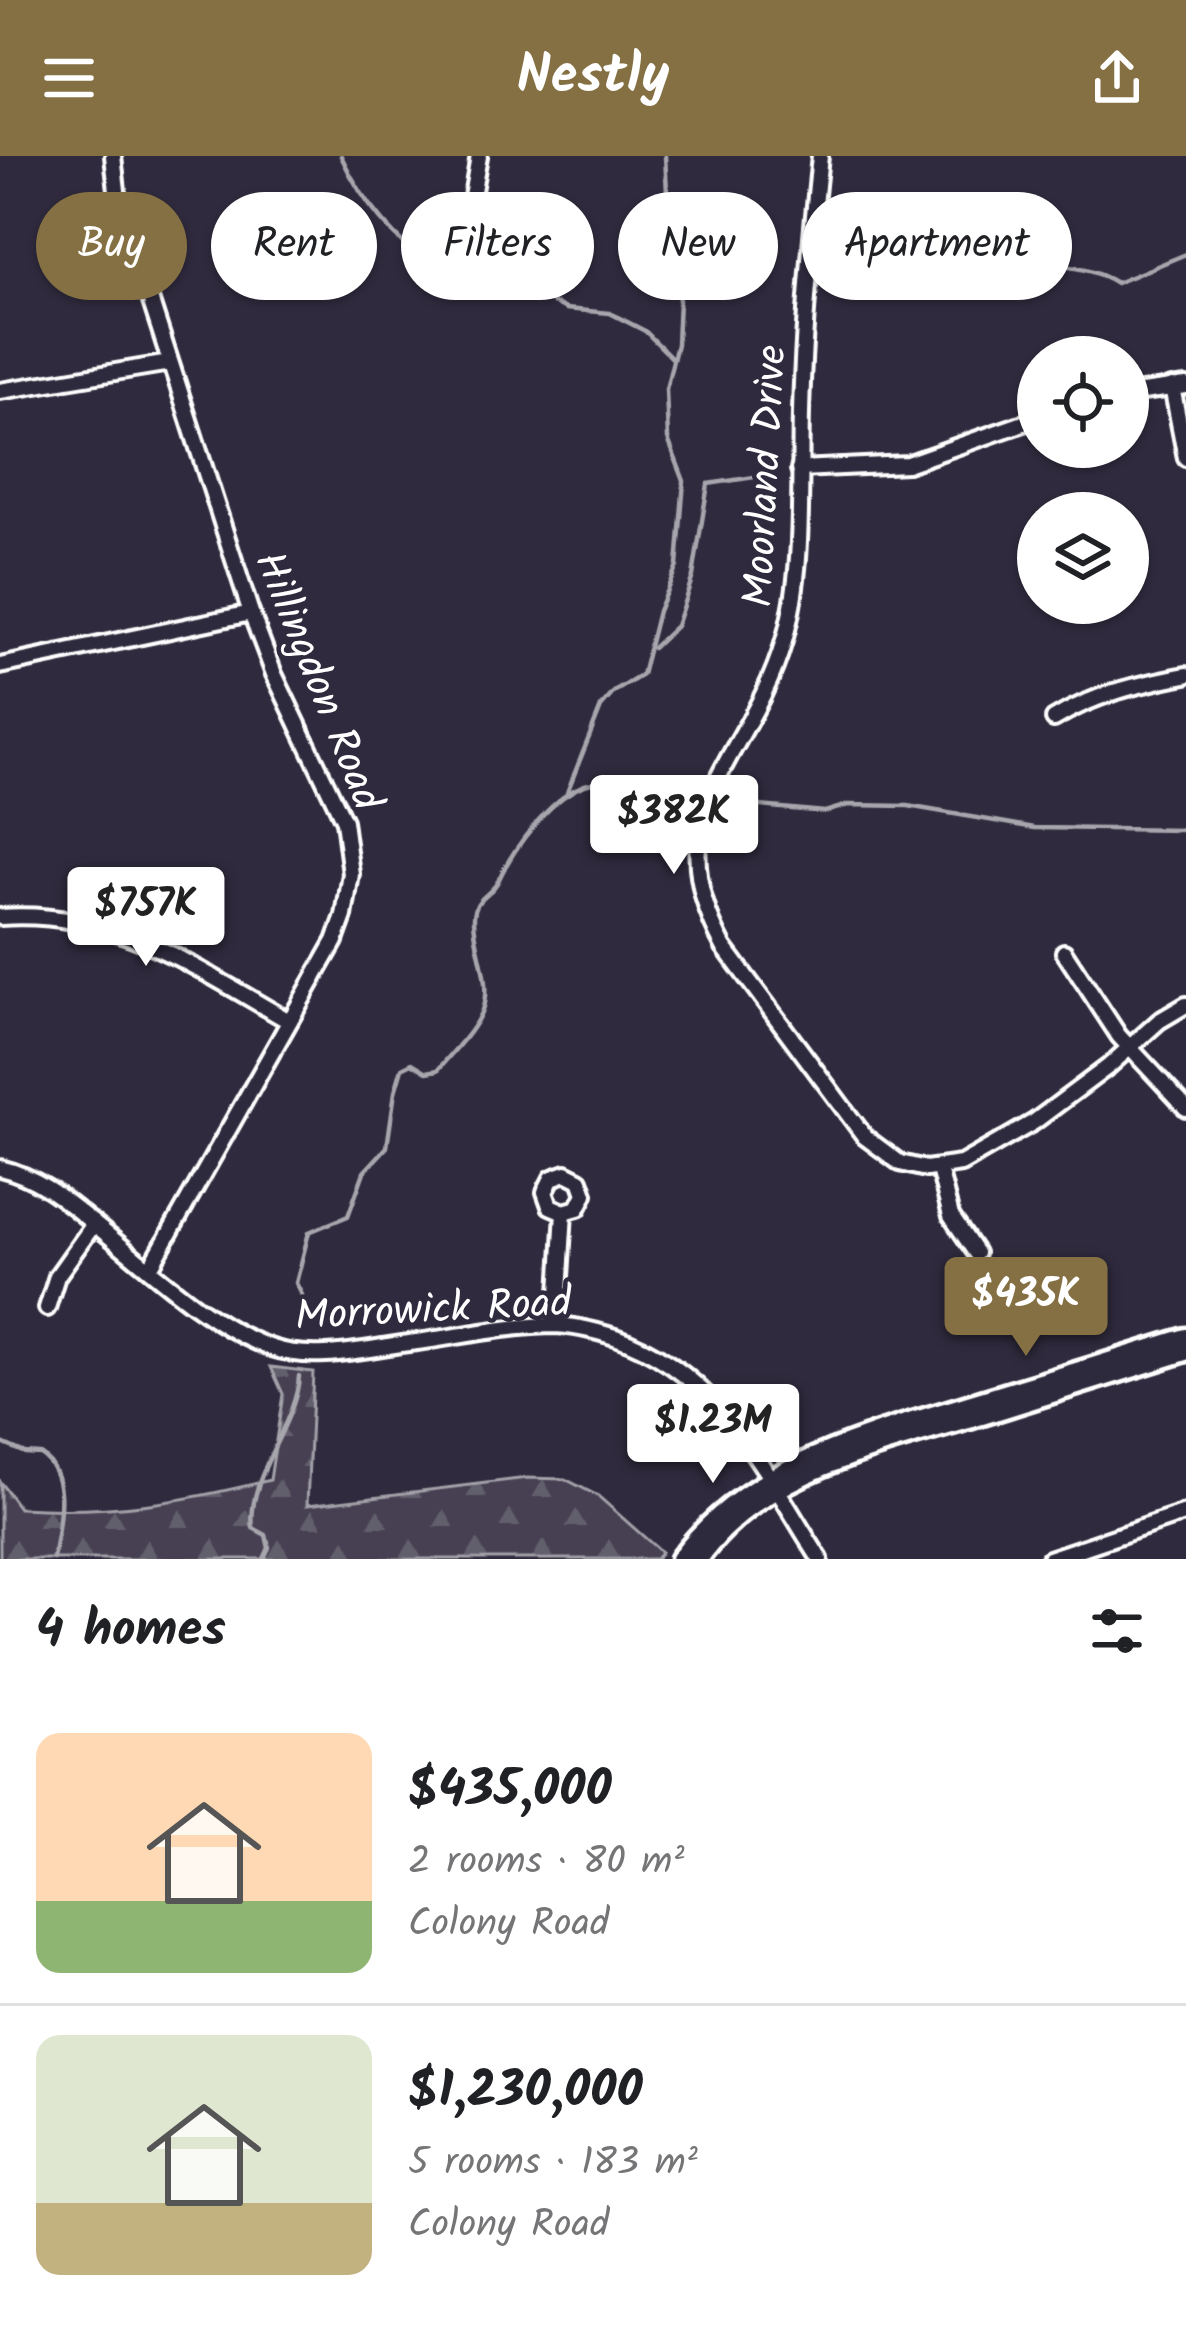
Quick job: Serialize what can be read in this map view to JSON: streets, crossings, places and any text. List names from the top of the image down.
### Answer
{
  "streets": {
    "street": ["Moorland Drive", "Hillingdon Road", "Morrowick Road"]
  },
  "crossings": [
    ["Hillingdon Road", "Morrowick Road"]
  ],
  "page": {
    "header": "Nestly",
    "chip": [
      "Buy",
      "Rent",
      "Filters",
      "New",
      "Apartment"
    ],
    "price": [
      "$382K",
      "$757K",
      "$435K",
      "$1.23M"
    ],
    "heading": "4 homes",
    "list": [
      {
        "name": "$435,000",
        "note": "2 rooms · 80 m² · Colony Road"
      },
      {
        "name": "$1,230,000",
        "note": "5 rooms · 183 m² · Colony Road"
      }
    ]
  }
}
